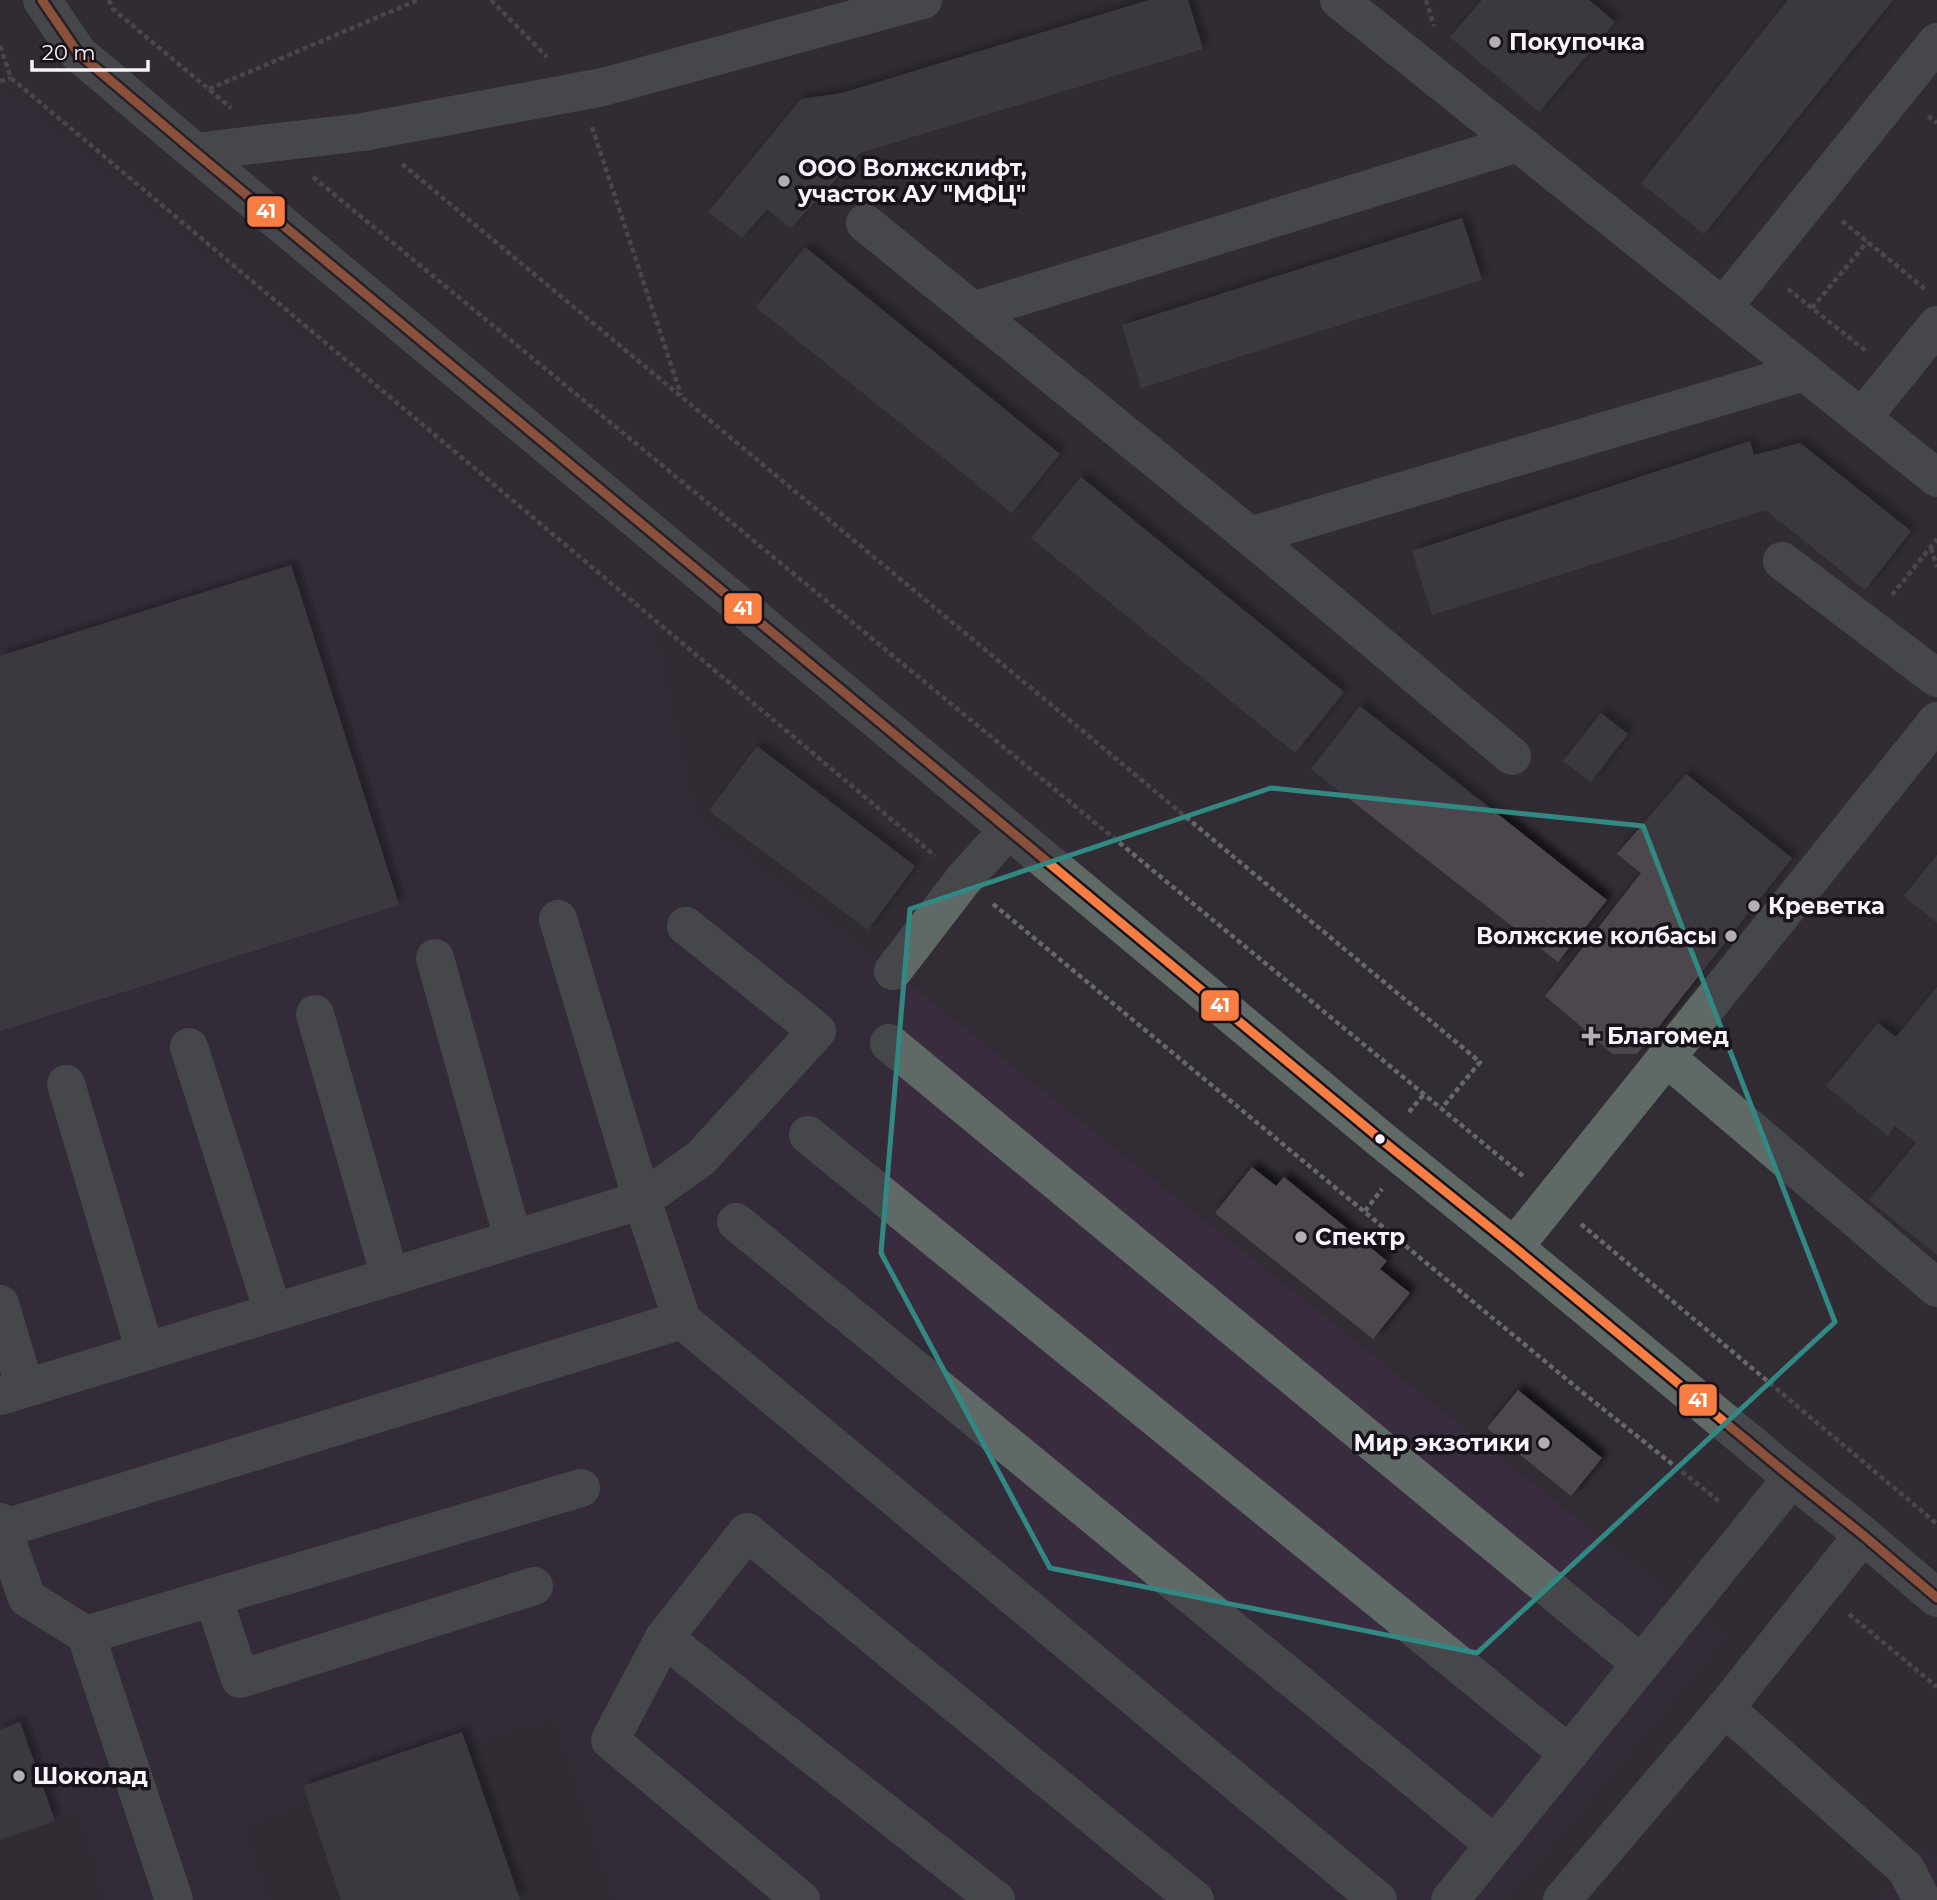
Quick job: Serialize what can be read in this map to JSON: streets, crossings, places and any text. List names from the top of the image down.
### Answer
{
  "places": {
    "other": [
      "Покупочка",
      "ООО Волжсклифт, участок АУ \"МФЦ\"",
      "Креветка",
      "Волжские колбасы",
      "Спектр",
      "Мир экзотики",
      "Шоколад"
    ],
    "health": ["Благомед"]
  },
  "lines": ["transit line 41"],
  "scale_bar": "20 m"
}
